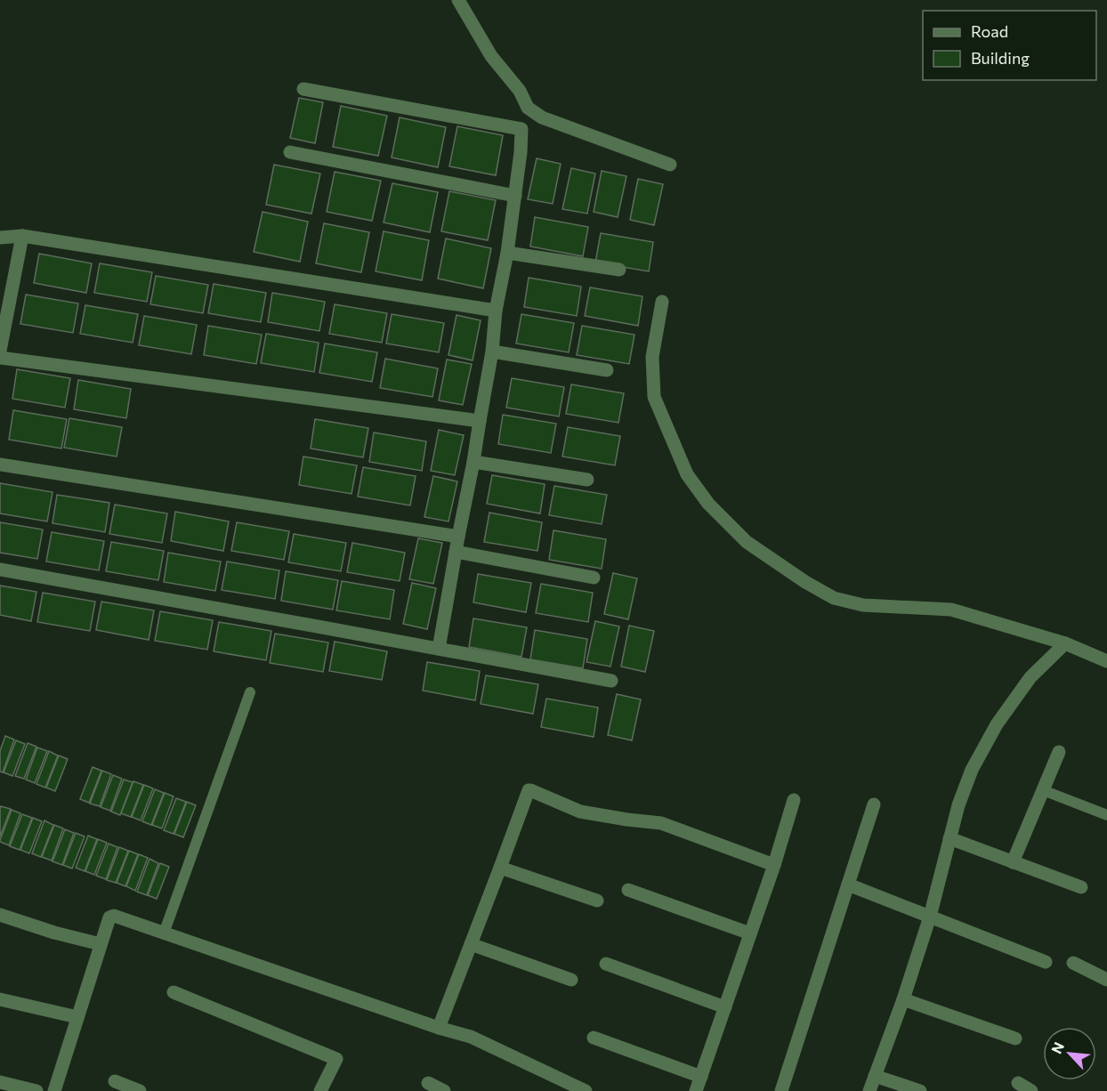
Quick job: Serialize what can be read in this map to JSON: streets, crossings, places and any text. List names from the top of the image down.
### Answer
{
  "legend": ["Road", "Building"],
  "north": "top left"
}
